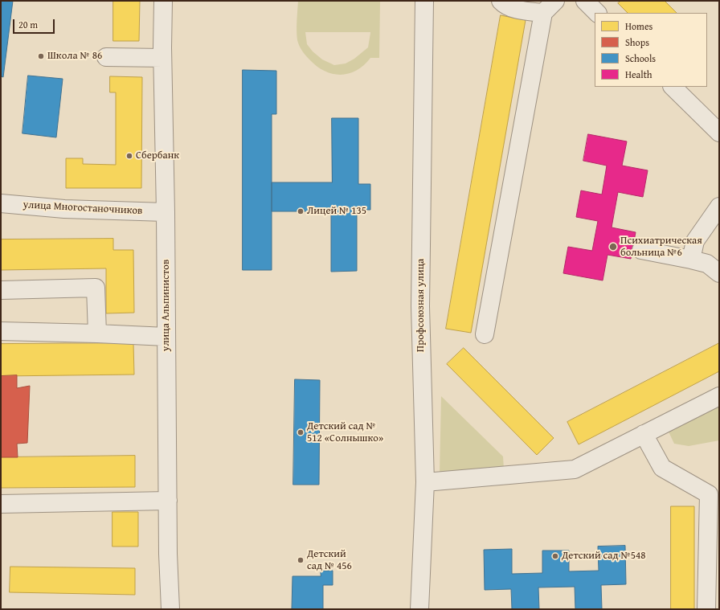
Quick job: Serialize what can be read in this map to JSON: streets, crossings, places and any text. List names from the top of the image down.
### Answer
{
  "streets": {
    "street": ["улица Многостаночников", "улица Альпинистов", "Профсоюзная улица"]
  },
  "crossings": [
    ["улица Многостаночников", "улица Альпинистов"]
  ],
  "places": [
    "Школа № 86",
    "Сбербанк",
    "Лицей № 135",
    "Психиатрическая больница №6",
    "Детский сад № 512 «Солнышко»",
    "Детский сад №548",
    "Детский сад № 456"
  ],
  "legend": [
    "Homes",
    "Shops",
    "Schools",
    "Health"
  ],
  "scale_bar": "20 m"
}
